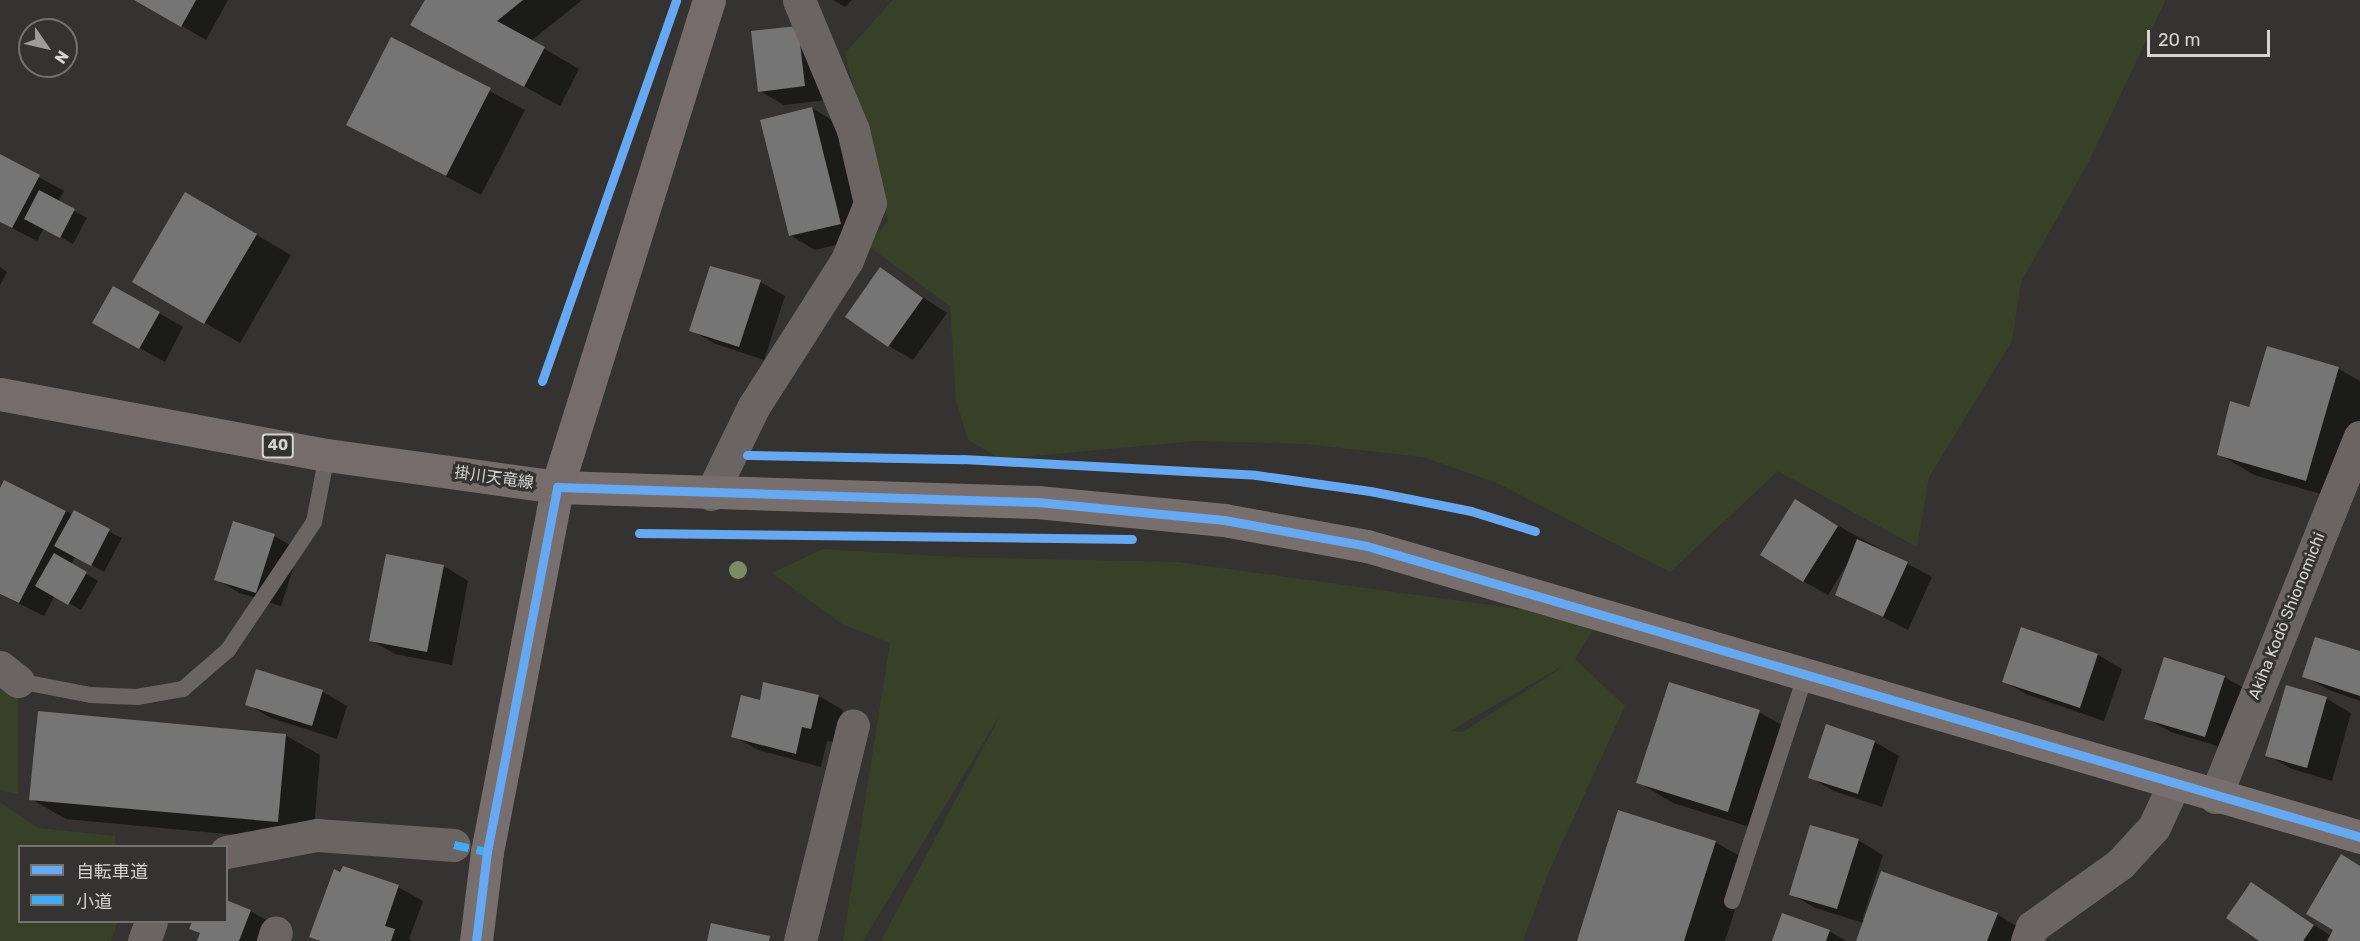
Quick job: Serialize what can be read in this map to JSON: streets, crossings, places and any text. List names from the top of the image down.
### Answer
{
  "streets": {
    "main road": ["40", "掛川天竜線"],
    "street": ["Akiha Kodō Shionomichi"]
  },
  "legend": ["自転車道", "小道"],
  "scale_bar": "20 m",
  "north": "bottom right"
}
